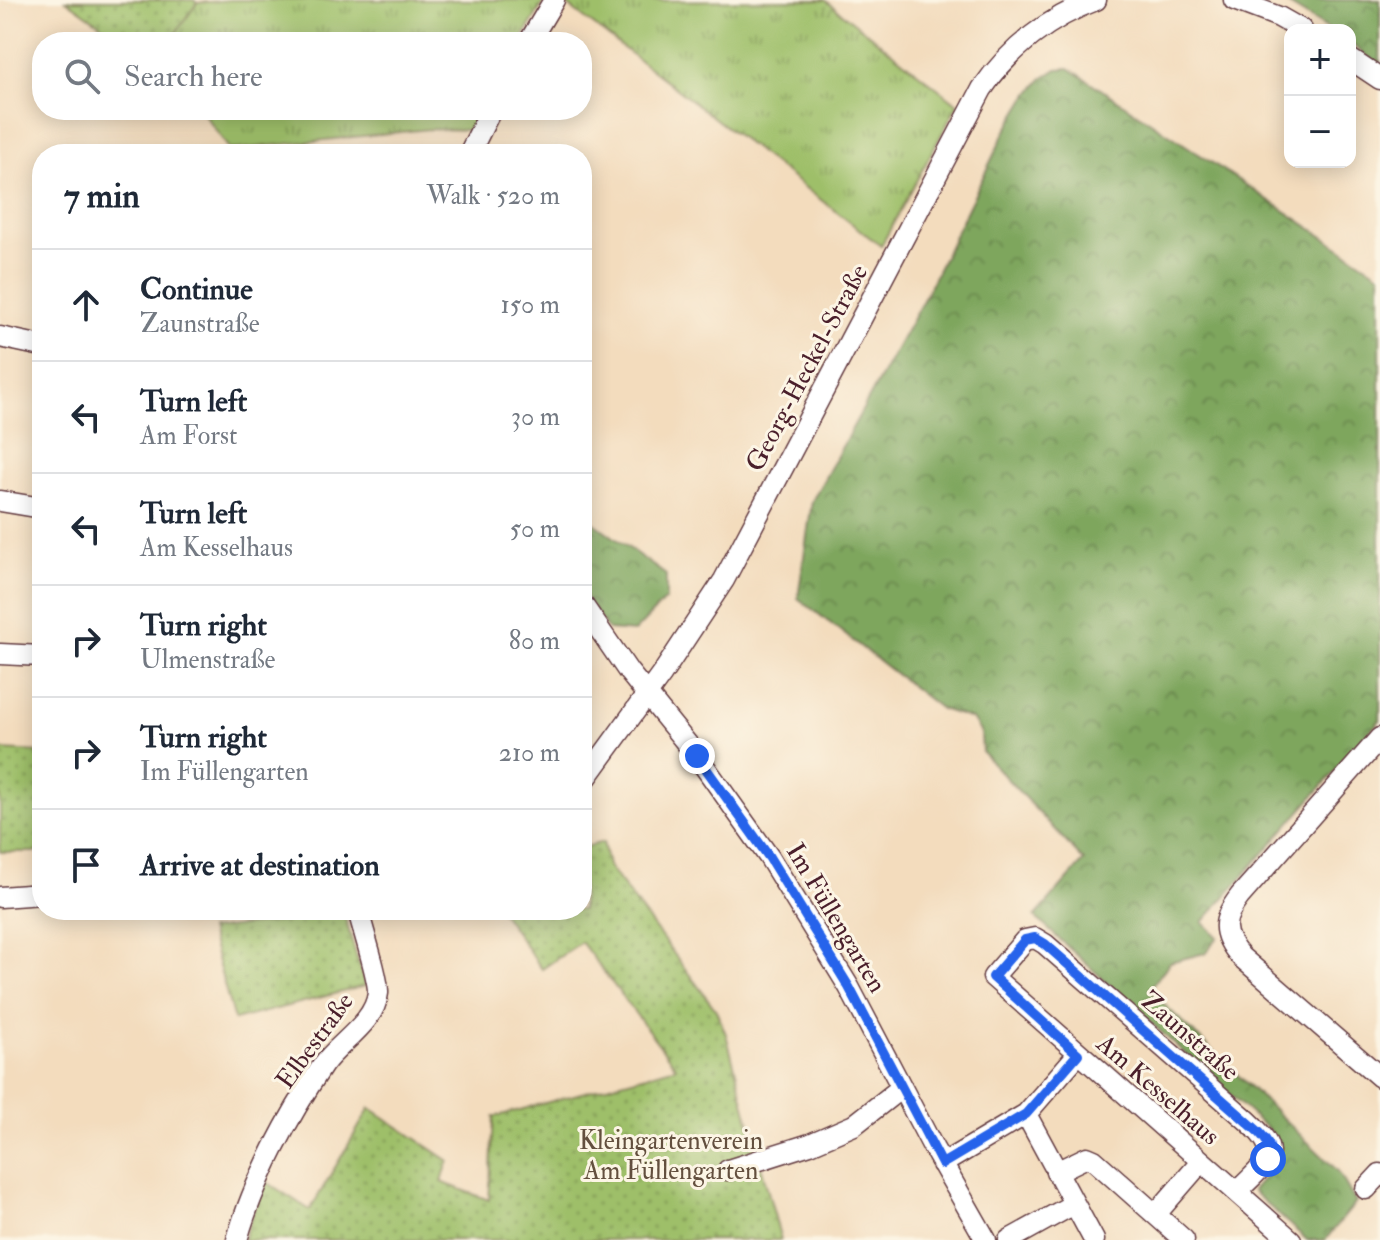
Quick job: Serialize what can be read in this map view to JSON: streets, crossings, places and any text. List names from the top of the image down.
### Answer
{
  "streets": {
    "street": [
      "Georg-Heckel-Straße",
      "Im Füllengarten",
      "Zaunstraße",
      "Elbestraße",
      "Am Kesselhaus"
    ]
  },
  "crossings": [
    ["Georg-Heckel-Straße", "Im Füllengarten"],
    ["Zaunstraße", "Am Kesselhaus"]
  ],
  "parks": ["Kleingartenverein Am Füllengarten"],
  "page": {
    "map_buttons": ["+", "−"],
    "search": "Search here",
    "heading": ["7 min", "Walk · 520 m"],
    "list": [
      ["Continue", "Zaunstraße", "150 m"],
      ["Turn left", "Am Forst", "30 m"],
      ["Turn left", "Am Kesselhaus", "50 m"],
      ["Turn right", "Ulmenstraße", "80 m"],
      ["Turn right", "Im Füllengarten", "210 m"],
      "Arrive at destination"
    ]
  }
}
